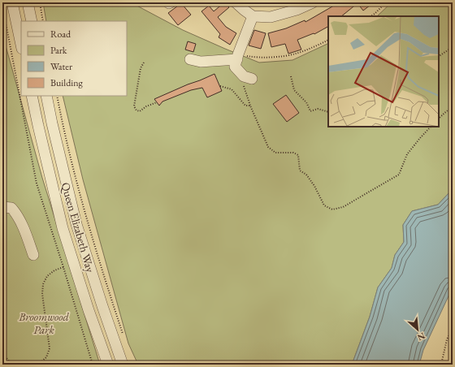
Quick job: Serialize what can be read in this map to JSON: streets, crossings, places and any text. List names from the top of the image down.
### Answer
{
  "streets": {
    "street": ["Queen Elizabeth Way"]
  },
  "parks": ["Broomwood Park"],
  "legend": [
    "Road",
    "Park",
    "Water",
    "Building"
  ],
  "north": "bottom right"
}
